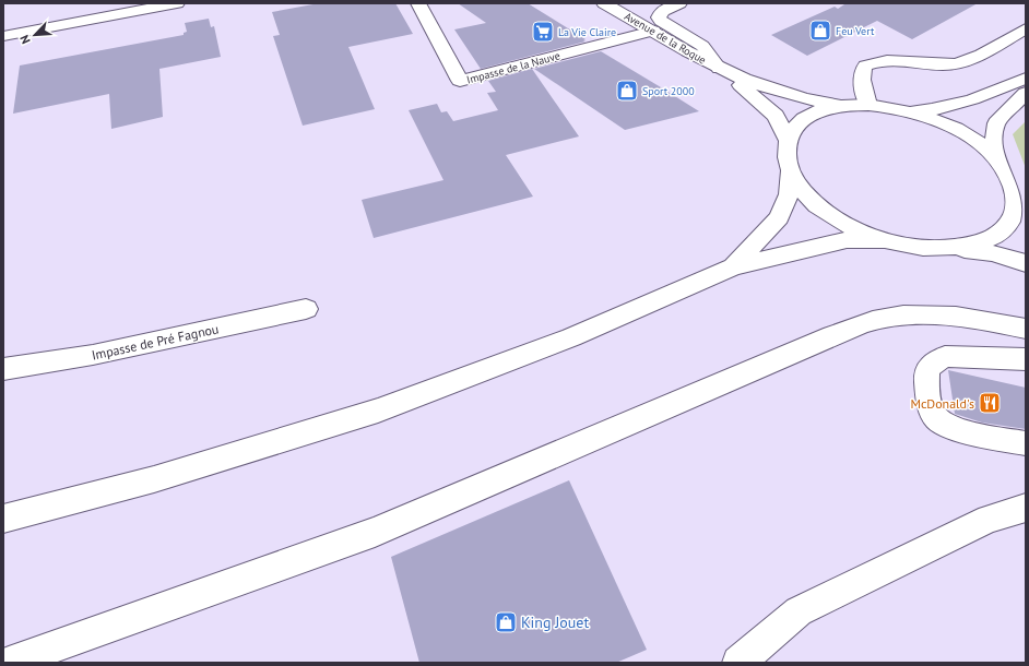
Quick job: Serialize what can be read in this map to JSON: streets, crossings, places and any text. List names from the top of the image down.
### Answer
{
  "streets": {
    "main road": ["Avenue de la Roque", "Impasse de la Nauve", "Impasse de Pré Fagnou"]
  },
  "crossings": [
    ["Avenue de la Roque", "Impasse de la Nauve"]
  ],
  "places": {
    "shop": ["Feu Vert", "Sport 2000", "King Jouet"],
    "supermarket": ["La Vie Claire"],
    "restaurant": ["McDonald's"]
  },
  "north": "bottom left"
}
